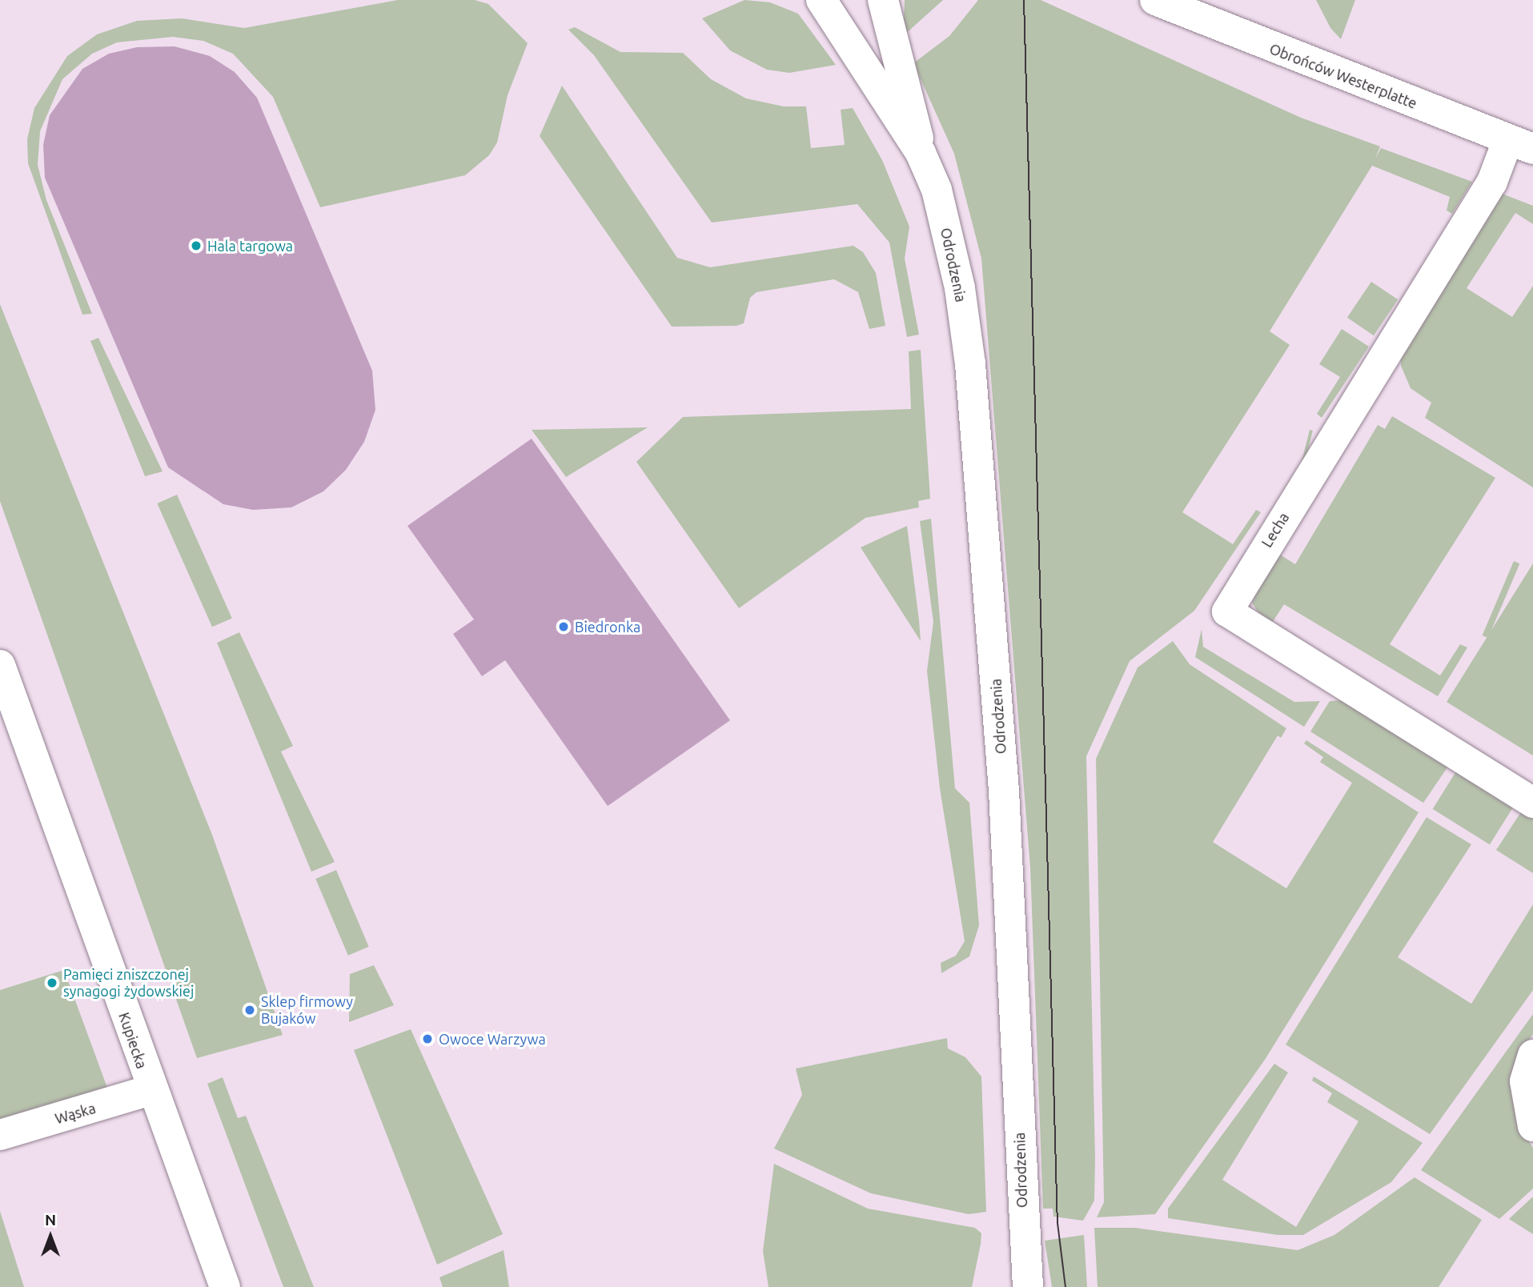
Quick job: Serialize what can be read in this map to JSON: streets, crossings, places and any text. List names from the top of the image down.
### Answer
{
  "streets": {
    "street": [
      "Obrońców Westerplatte",
      "Odrodzenia",
      "Lecha",
      "Kupiecka",
      "Wąska"
    ]
  },
  "crossings": [
    ["Obrońców Westerplatte", "Lecha"],
    ["Kupiecka", "Wąska"]
  ],
  "places": [
    "Hala targowa",
    "Biedronka",
    "Pamięci zniszczonej synagogi żydowskiej",
    "Sklep firmowy Bujaków",
    "Owoce Warzywa"
  ],
  "north": "top"
}
